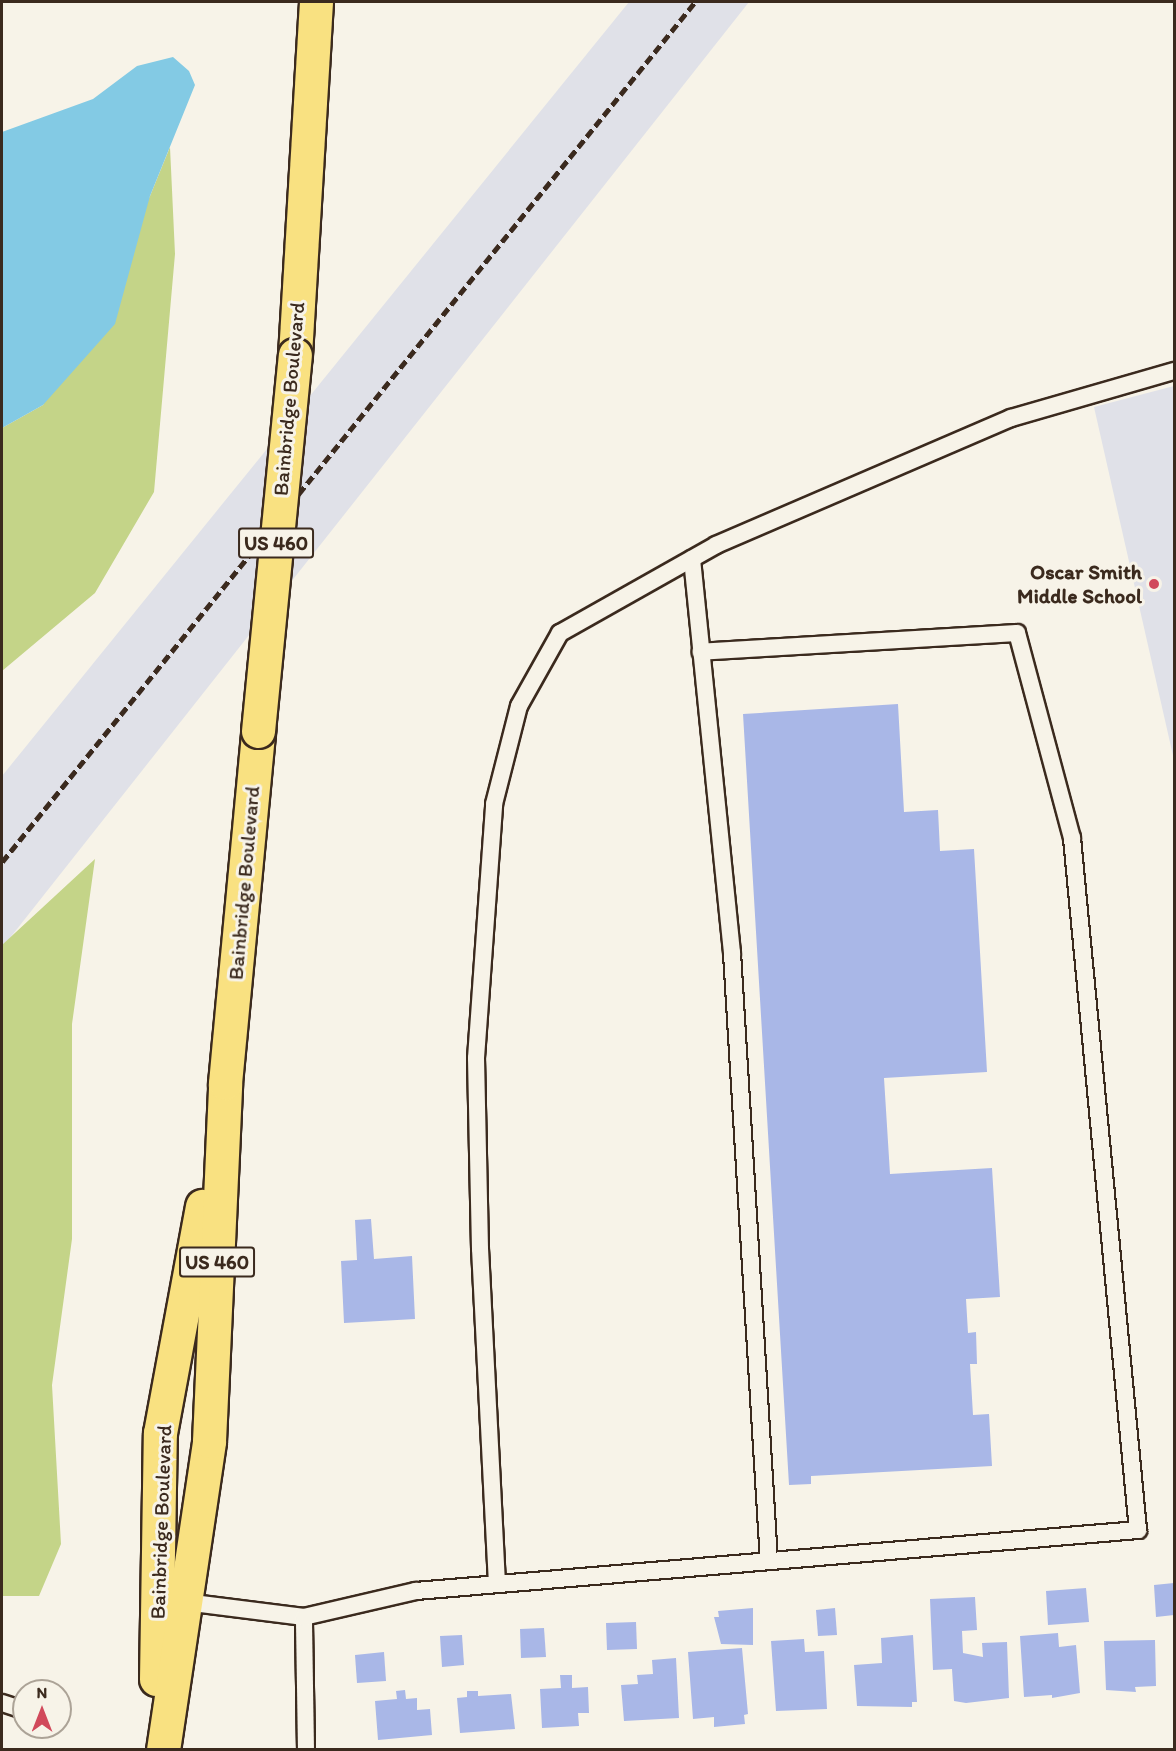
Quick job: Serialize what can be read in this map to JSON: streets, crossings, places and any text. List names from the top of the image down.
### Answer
{
  "streets": {
    "main road": ["Bainbridge Boulevard", "US 460"]
  },
  "places": ["Oscar Smith Middle School"],
  "north": "top"
}
